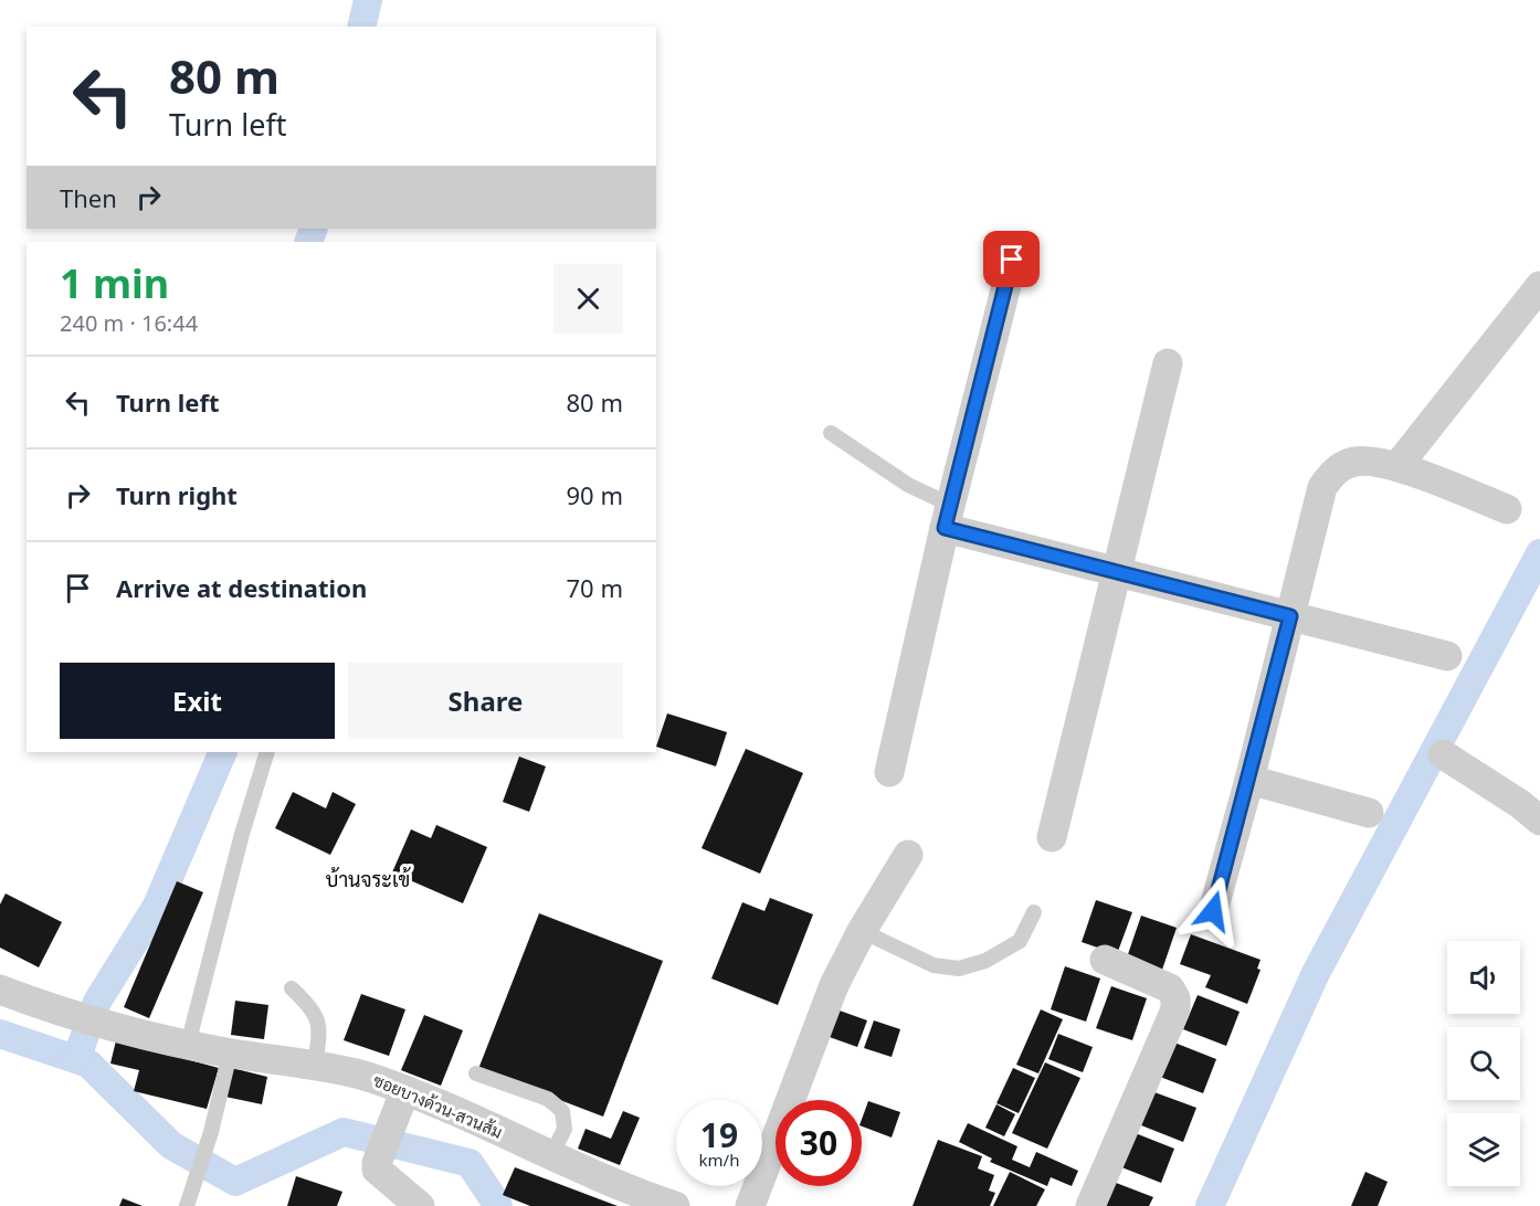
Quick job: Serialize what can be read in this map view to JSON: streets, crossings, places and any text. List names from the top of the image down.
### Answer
{
  "streets": {
    "street": ["ซอยบางด้วน-สวนส้ม"]
  },
  "districts": ["บ้านจระเข้"],
  "page": {
    "turn": ["80 m", "Turn left"],
    "then": "Then",
    "heading": ["1 min", "240 m · 16:44"],
    "list": [
      {
        "name": "Turn left",
        "value": "80 m"
      },
      {
        "name": "Turn right",
        "value": "90 m"
      },
      {
        "name": "Arrive at destination",
        "value": "70 m"
      }
    ],
    "buttons": ["Exit", "Share"],
    "speed": "19 km/h",
    "limit": "30"
  }
}
